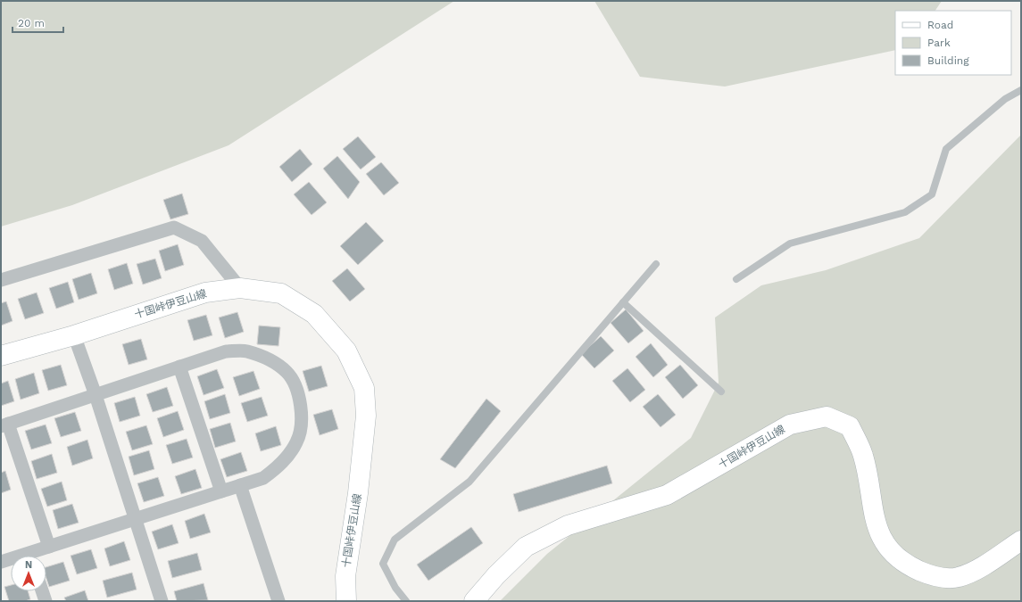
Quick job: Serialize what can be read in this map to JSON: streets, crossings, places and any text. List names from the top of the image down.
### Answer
{
  "streets": {
    "main road": ["十国峠伊豆山線"]
  },
  "legend": ["Road", "Park", "Building"],
  "scale_bar": "20 m",
  "north": "top"
}
